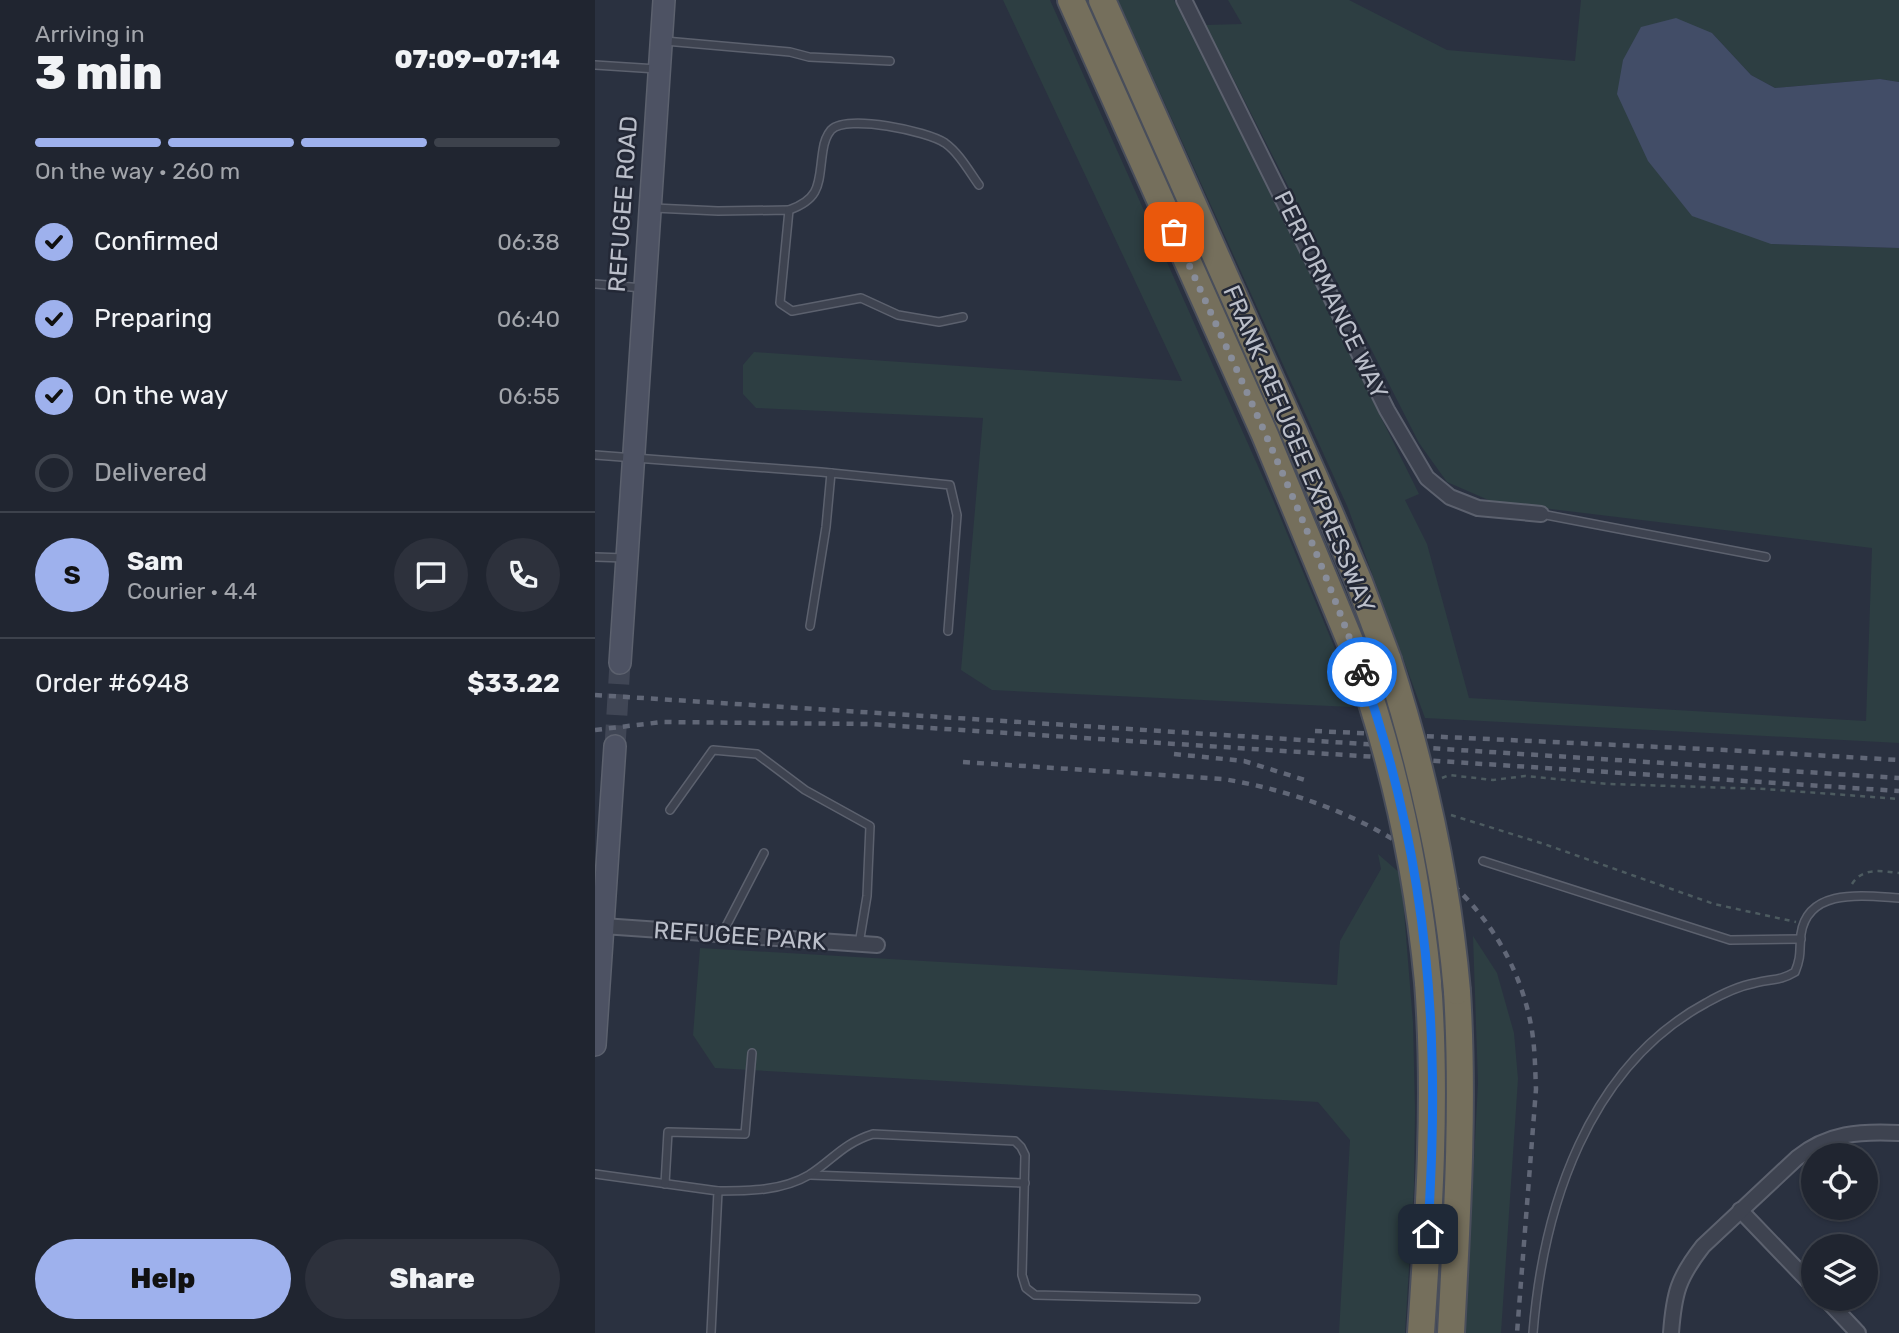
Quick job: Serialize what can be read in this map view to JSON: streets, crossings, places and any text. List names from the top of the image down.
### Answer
{
  "streets": {
    "highway": ["FRANK-REFUGEE EXPRESSWAY"],
    "main road": ["REFUGEE ROAD"],
    "street": ["PERFORMANCE WAY", "REFUGEE PARK"]
  },
  "page": {
    "heading": ["3 min", "Arriving in", "07:09–07:14"],
    "panel": [
      "Sam",
      "Courier · 4.4",
      "Order #6948",
      "$33.22"
    ],
    "bar": "On the way · 260 m",
    "list": [
      ["Confirmed", "06:38"],
      ["Preparing", "06:40"],
      ["On the way", "06:55"],
      "Delivered"
    ],
    "round": "S",
    "buttons": ["Help", "Share"]
  }
}
